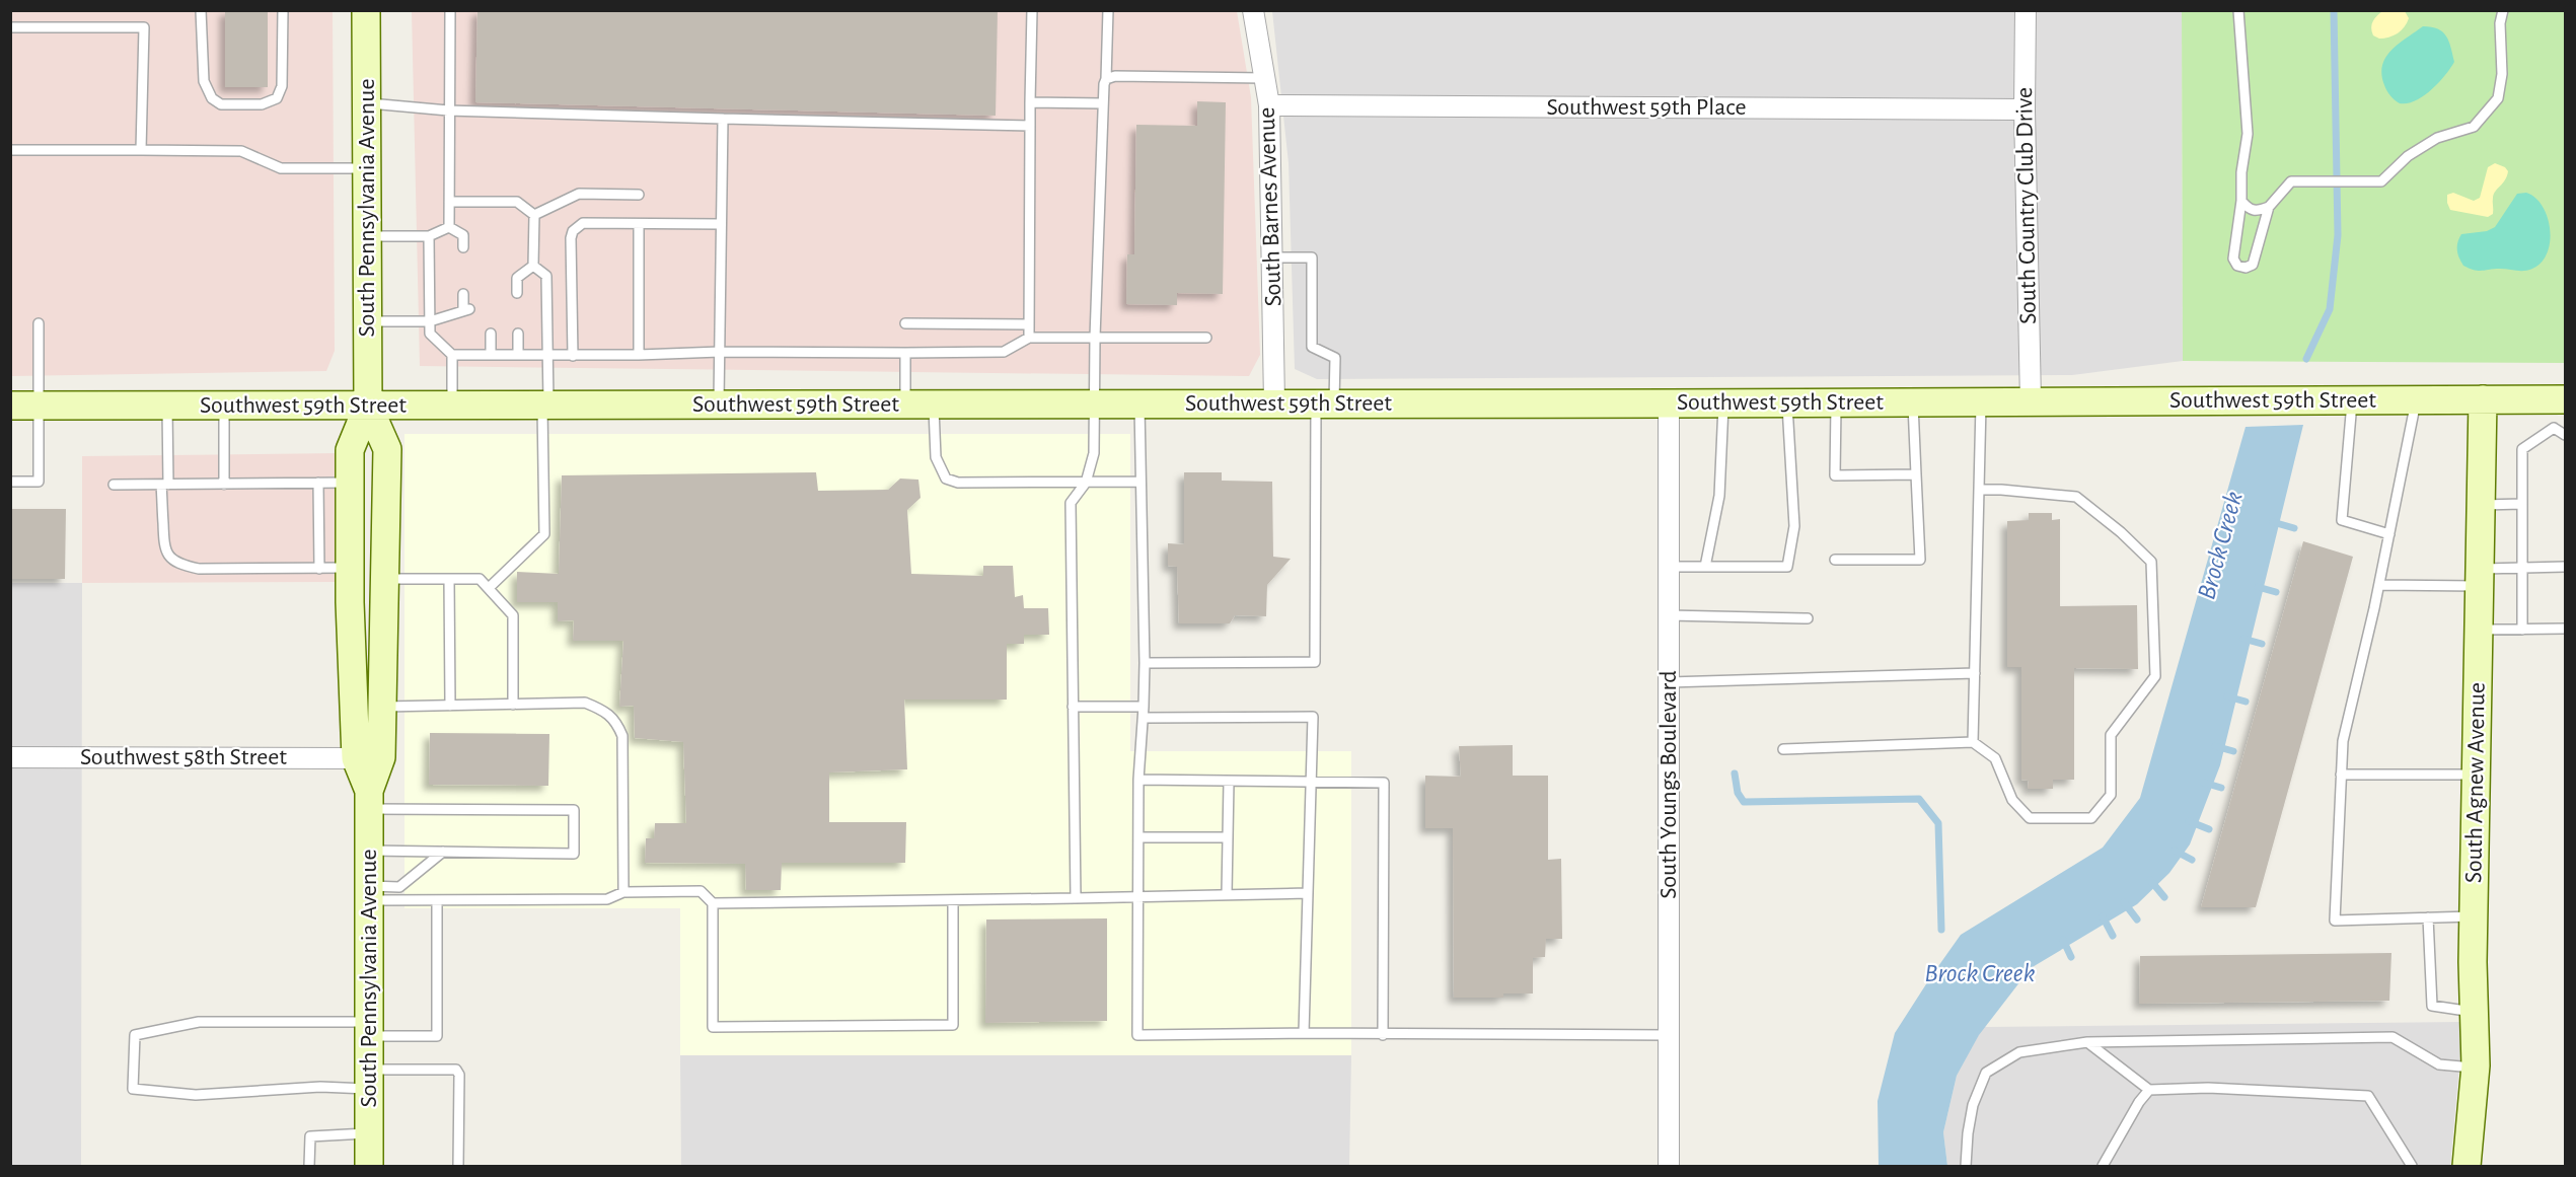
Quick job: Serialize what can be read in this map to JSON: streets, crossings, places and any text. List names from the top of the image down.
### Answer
{
  "streets": {
    "main road": ["South Pennsylvania Avenue", "Southwest 59th Street", "South Agnew Avenue"],
    "street": [
      "Southwest 59th Place",
      "South Country Club Drive",
      "South Barnes Avenue",
      "Southwest 58th Street",
      "South Youngs Boulevard"
    ]
  },
  "crossings": [
    ["Southwest 59th Place", "South Country Club Drive"],
    ["Southwest 59th Place", "South Barnes Avenue"],
    ["South Country Club Drive", "Southwest 59th Street"],
    ["South Barnes Avenue", "Southwest 59th Street"],
    ["South Pennsylvania Avenue", "Southwest 59th Street"],
    ["South Pennsylvania Avenue", "Southwest 58th Street"],
    ["Southwest 59th Street", "South Agnew Avenue"],
    ["Southwest 59th Street", "South Youngs Boulevard"]
  ],
  "water": ["Brock Creek"]
}
